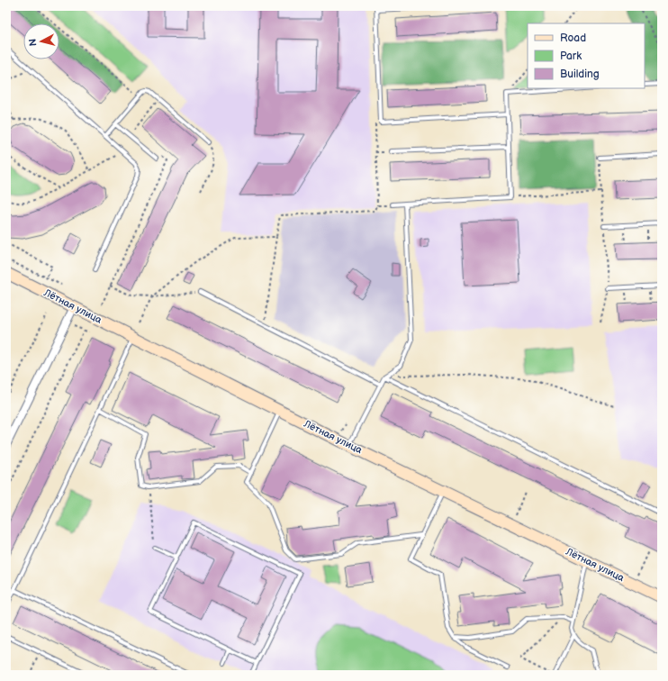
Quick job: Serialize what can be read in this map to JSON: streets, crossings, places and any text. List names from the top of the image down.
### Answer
{
  "streets": {
    "street": ["Лётная улица"]
  },
  "legend": ["Road", "Park", "Building"],
  "north": "left"
}
